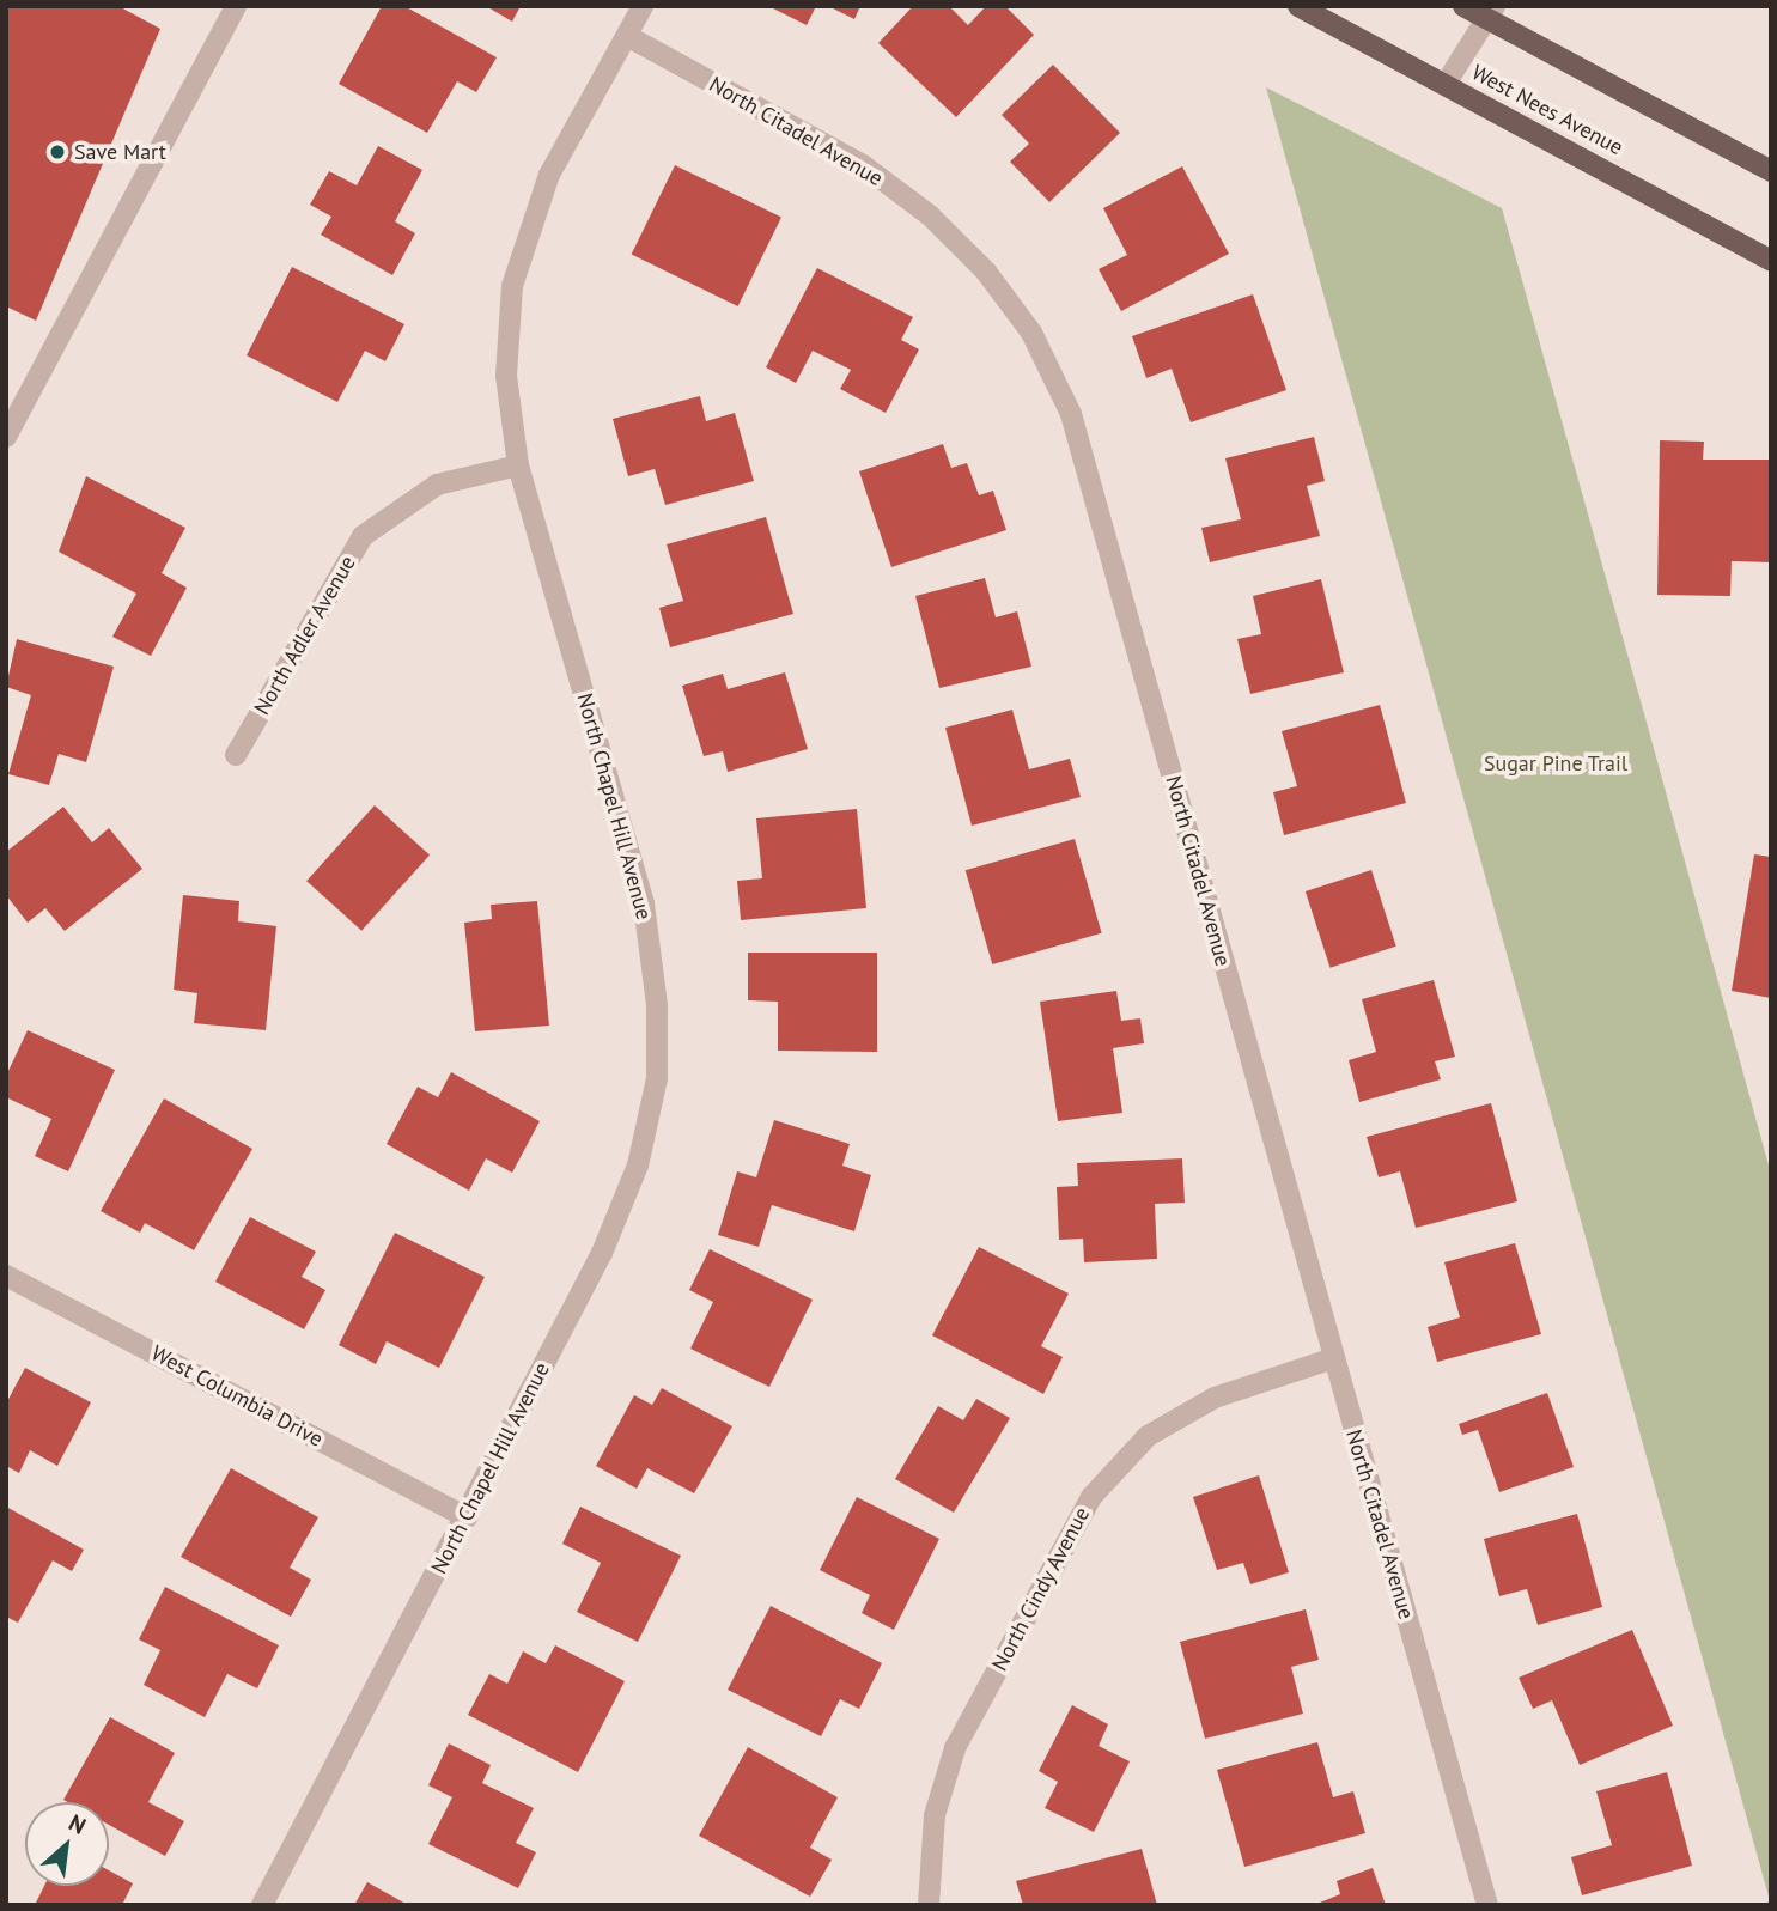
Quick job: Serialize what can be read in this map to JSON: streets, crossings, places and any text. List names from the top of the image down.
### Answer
{
  "streets": {
    "main road": ["West Nees Avenue"],
    "street": [
      "North Citadel Avenue",
      "North Adler Avenue",
      "North Chapel Hill Avenue",
      "West Columbia Drive",
      "North Cindy Avenue"
    ]
  },
  "crossings": [
    ["North Citadel Avenue", "North Chapel Hill Avenue"],
    ["North Citadel Avenue", "North Cindy Avenue"],
    ["North Adler Avenue", "North Chapel Hill Avenue"],
    ["North Chapel Hill Avenue", "West Columbia Drive"]
  ],
  "parks": ["Sugar Pine Trail"],
  "places": ["Save Mart"],
  "north": "top right"
}
